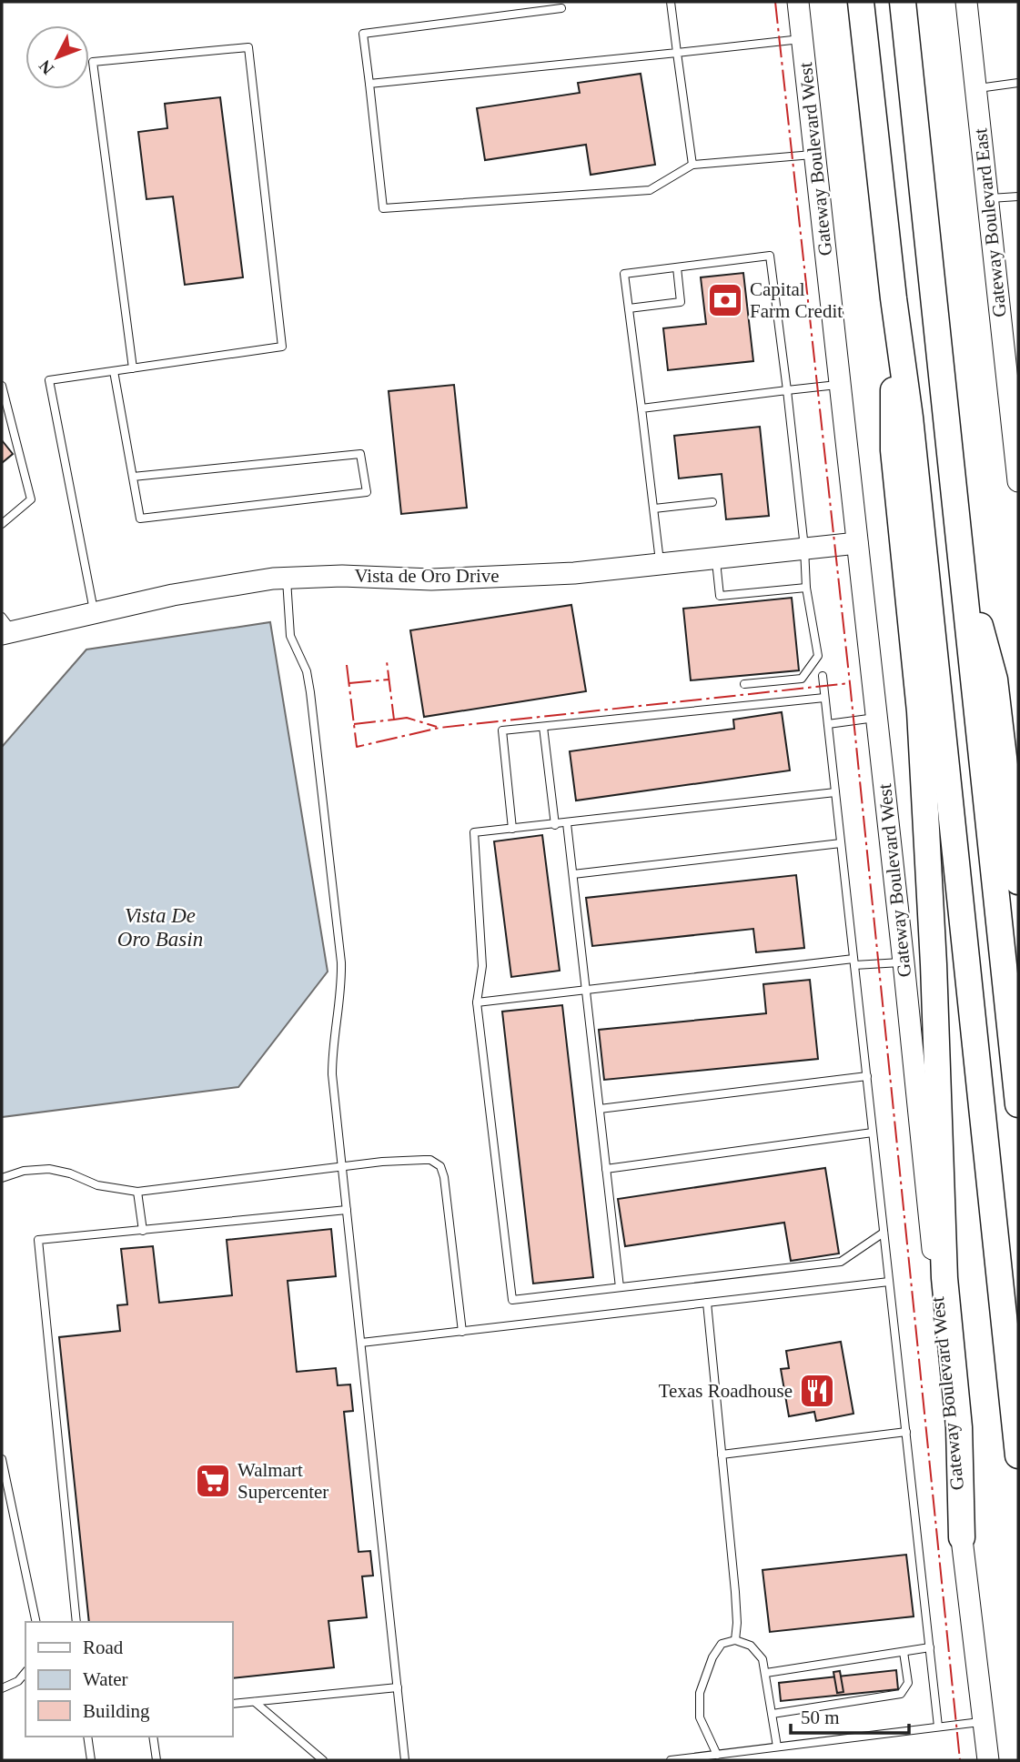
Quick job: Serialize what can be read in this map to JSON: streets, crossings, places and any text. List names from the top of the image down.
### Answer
{
  "streets": {
    "main road": ["Gateway Boulevard West", "Gateway Boulevard East", "Vista de Oro Drive"]
  },
  "crossings": [
    ["Gateway Boulevard West", "Vista de Oro Drive"]
  ],
  "water": ["Vista De Oro Basin"],
  "places": {
    "bank": ["Capital Farm Credit"],
    "restaurant": ["Texas Roadhouse"],
    "supermarket": ["Walmart Supercenter"]
  },
  "legend": ["Road", "Water", "Building"],
  "scale_bar": "50 m",
  "north": "bottom left"
}
